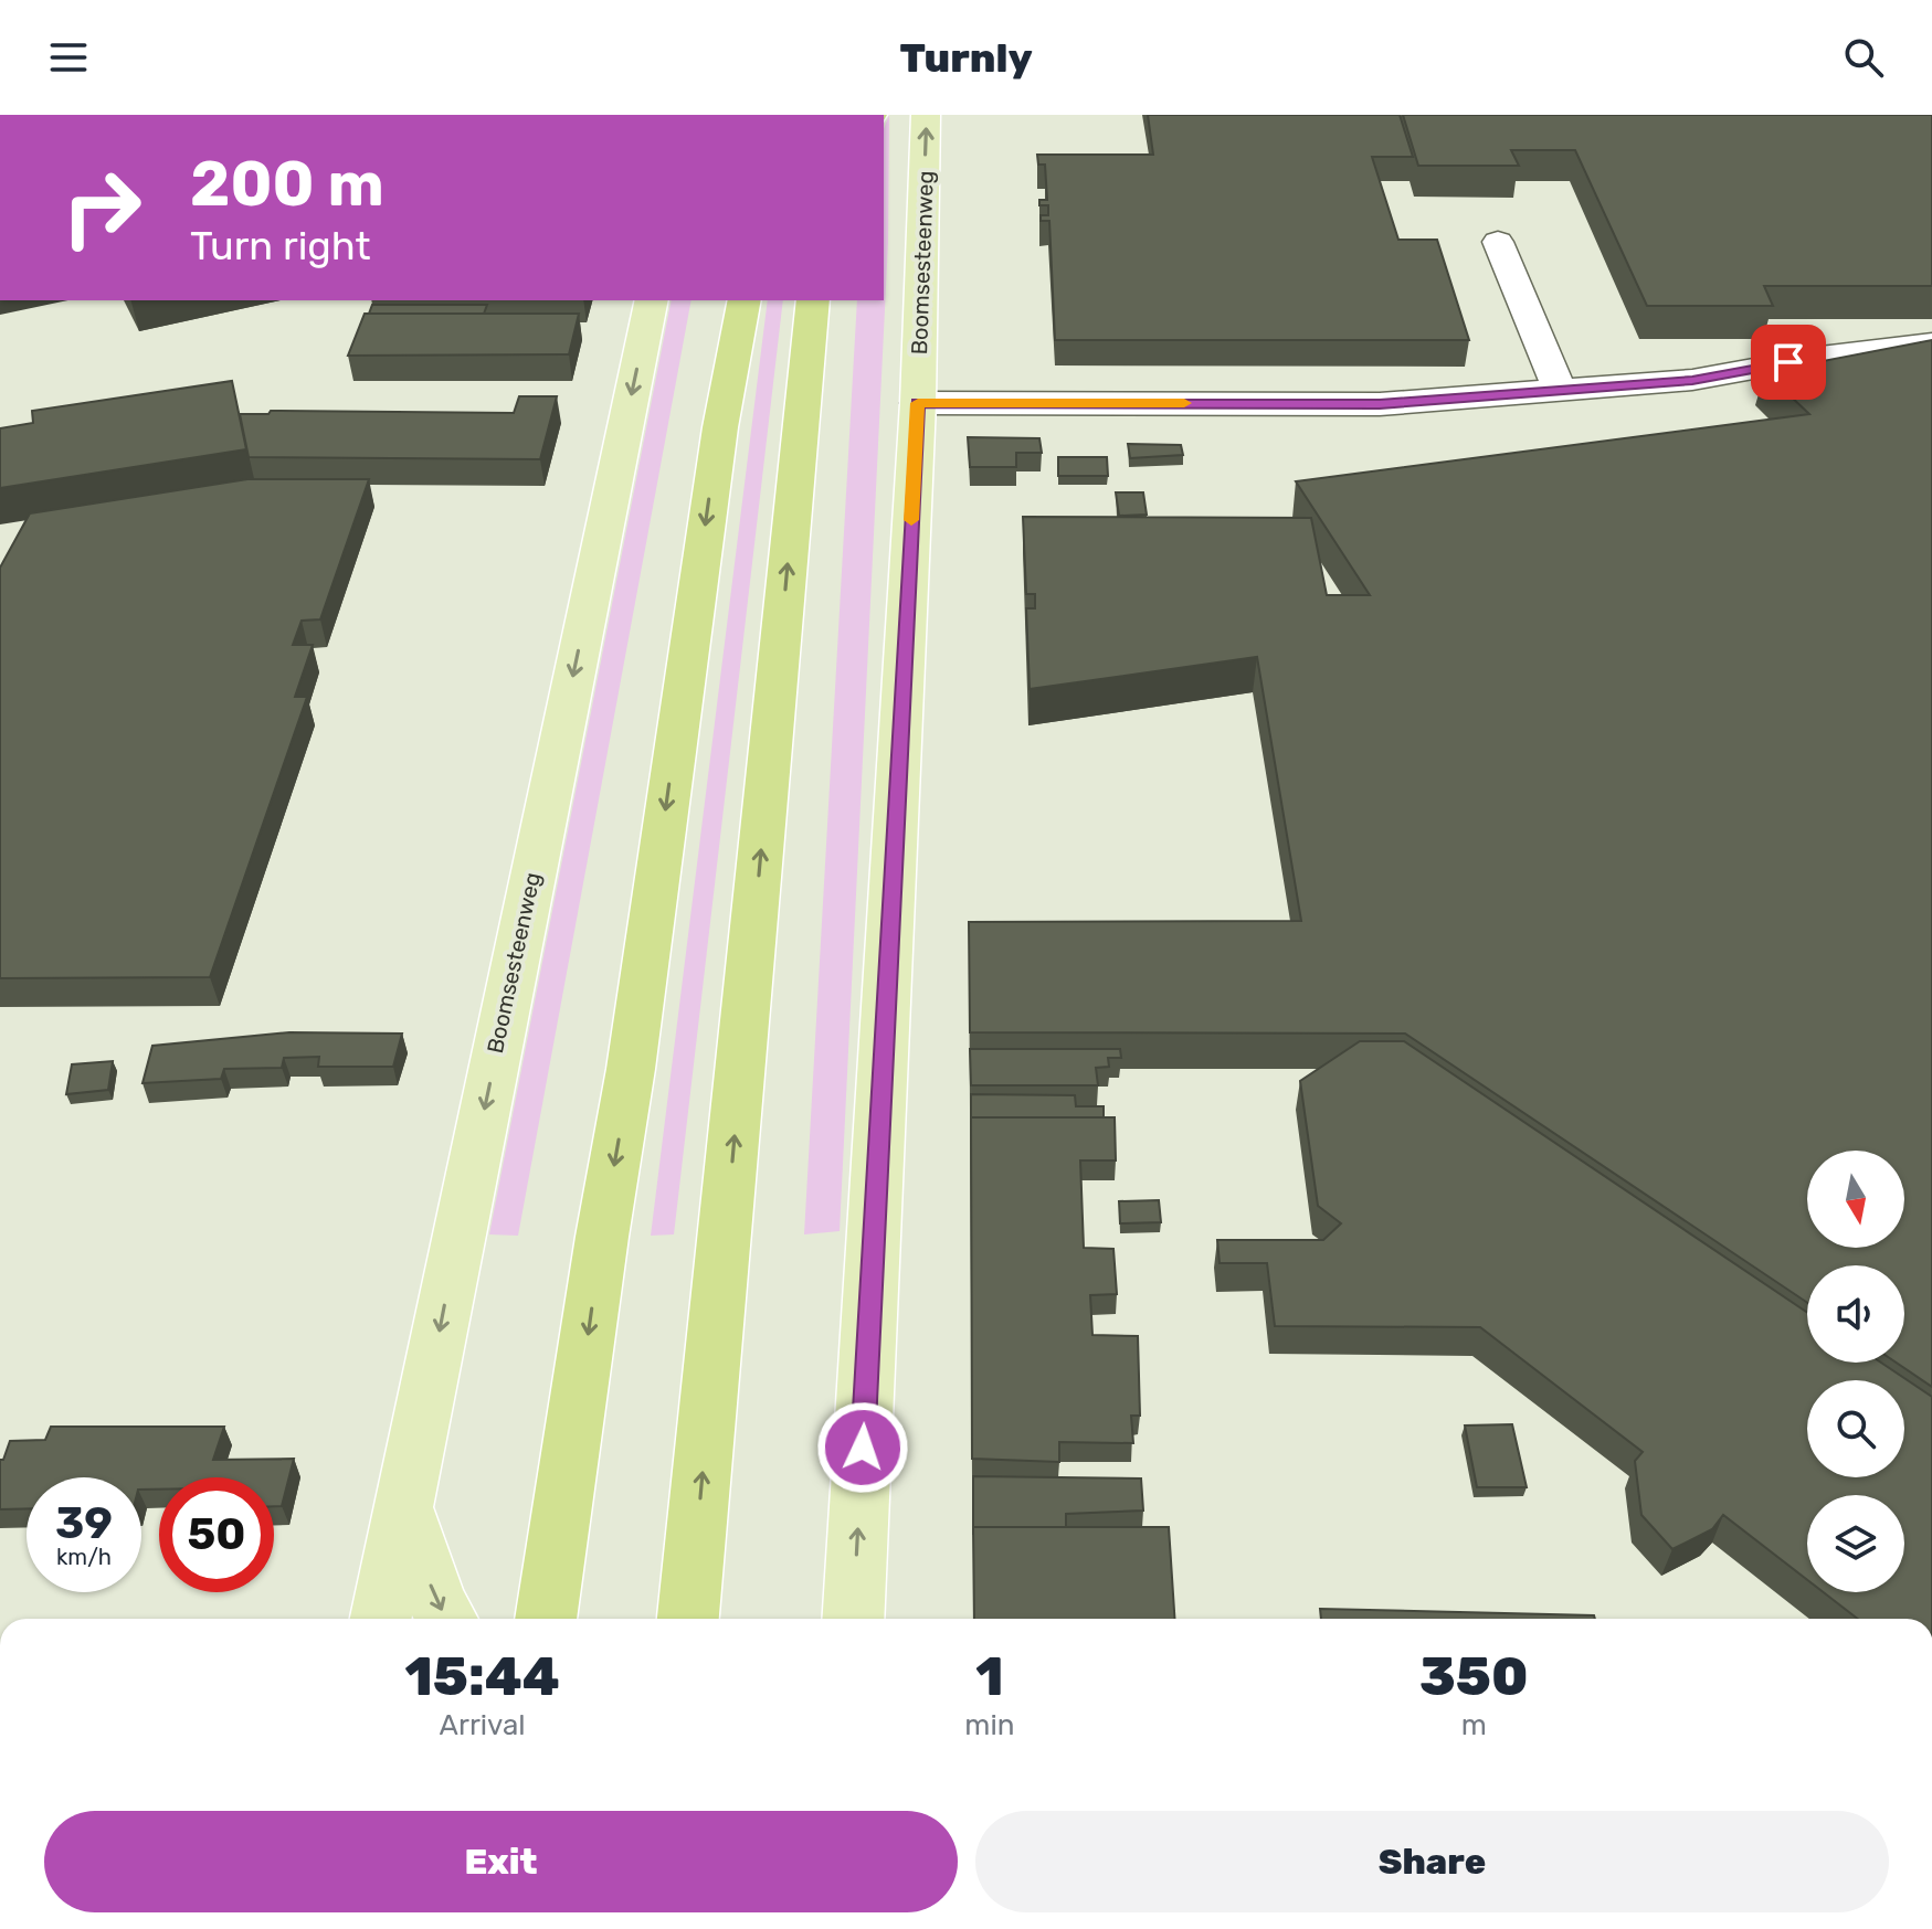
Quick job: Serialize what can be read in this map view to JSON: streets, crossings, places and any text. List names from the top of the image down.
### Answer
{
  "streets": {
    "main road": ["Boomsesteenweg"]
  },
  "north": "bottom",
  "page": {
    "header": "Turnly",
    "turn": ["200 m", "Turn right"],
    "speed": "39 km/h",
    "limit": "50",
    "eta": [
      "15:44",
      "Arrival",
      "1",
      "min",
      "350",
      "m"
    ],
    "buttons": ["Exit", "Share"]
  }
}
